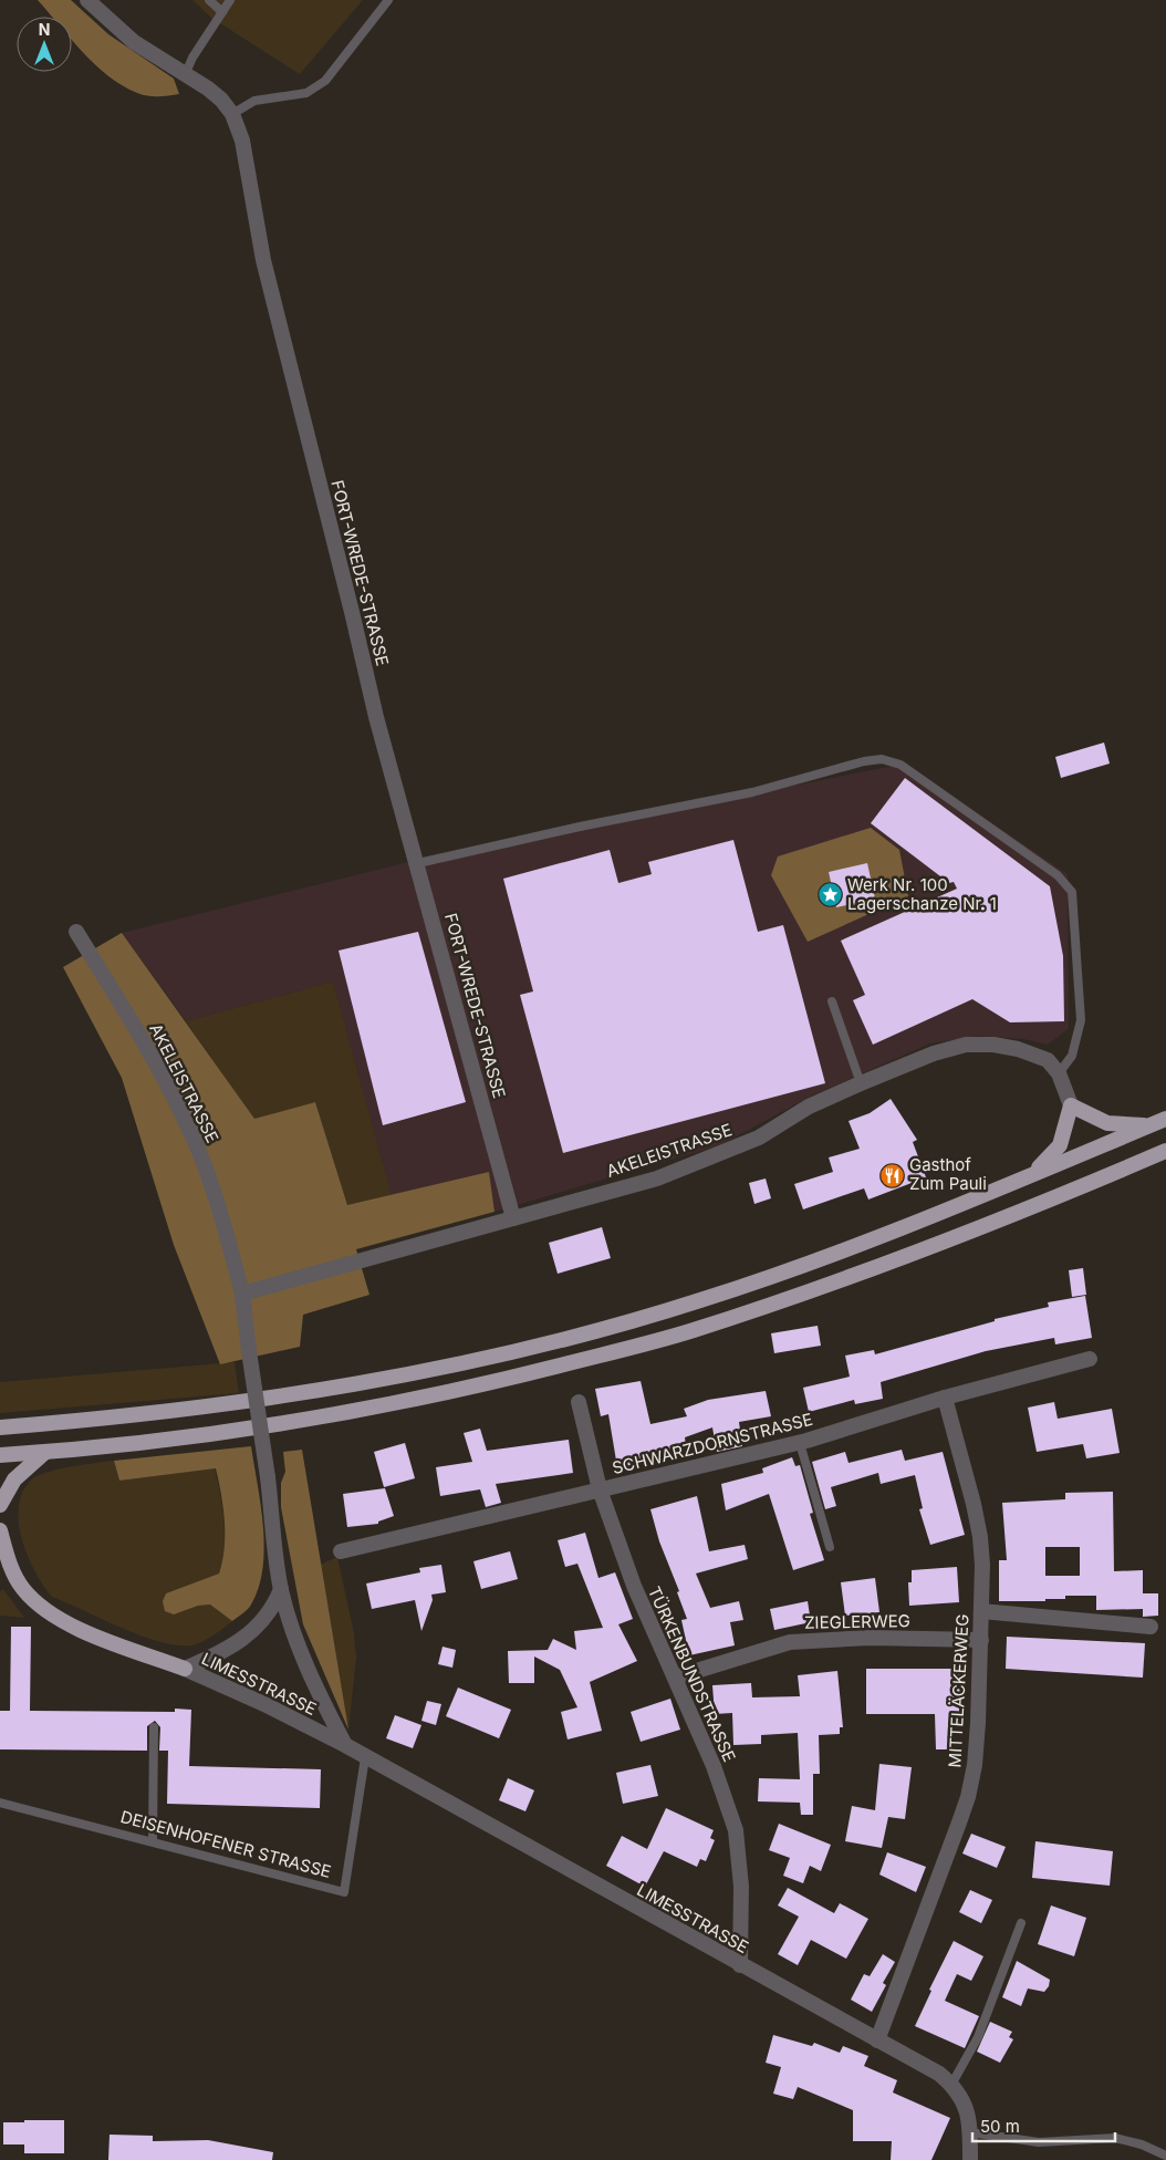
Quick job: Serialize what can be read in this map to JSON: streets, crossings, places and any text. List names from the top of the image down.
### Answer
{
  "streets": {
    "street": [
      "FORT-WREDE-STRASSE",
      "AKELEISTRASSE",
      "SCHWARZDORNSTRASSE",
      "ZIEGLERWEG",
      "TÜRKENBUNDSTRASSE",
      "LIMESSTRASSE",
      "MITTELÄCKERWEG"
    ],
    "lane": ["DEISENHOFENER STRASSE"]
  },
  "crossings": [
    ["FORT-WREDE-STRASSE", "AKELEISTRASSE"],
    ["AKELEISTRASSE", "LIMESSTRASSE"],
    ["SCHWARZDORNSTRASSE", "TÜRKENBUNDSTRASSE"],
    ["SCHWARZDORNSTRASSE", "MITTELÄCKERWEG"],
    ["ZIEGLERWEG", "TÜRKENBUNDSTRASSE"],
    ["ZIEGLERWEG", "MITTELÄCKERWEG"],
    ["TÜRKENBUNDSTRASSE", "LIMESSTRASSE"],
    ["LIMESSTRASSE", "MITTELÄCKERWEG"],
    ["LIMESSTRASSE", "DEISENHOFENER STRASSE"]
  ],
  "places": {
    "place": ["Werk Nr. 100 Lagerschanze Nr. 1"],
    "restaurant": ["Gasthof Zum Pauli"]
  },
  "scale_bar": "50 m",
  "north": "top"
}
